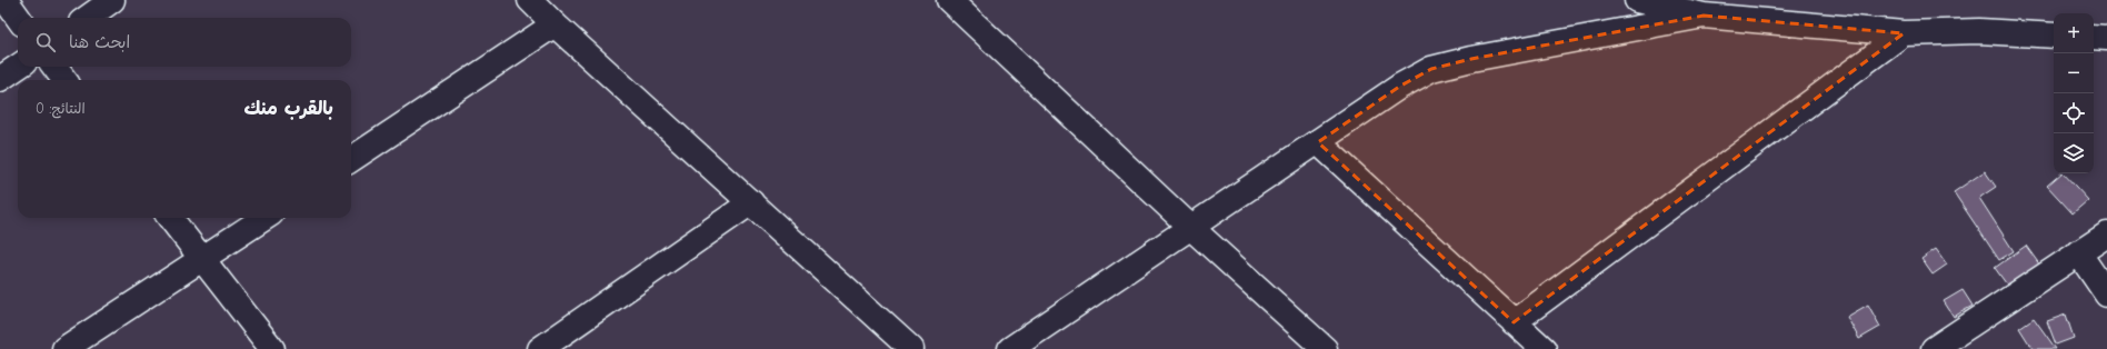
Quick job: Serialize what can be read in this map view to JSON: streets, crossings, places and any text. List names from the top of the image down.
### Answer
{
  "page": {
    "map_buttons": ["+", "−"],
    "search": "ابحث هنا",
    "heading": ["بالقرب منك", "النتائج: 0"]
  }
}
